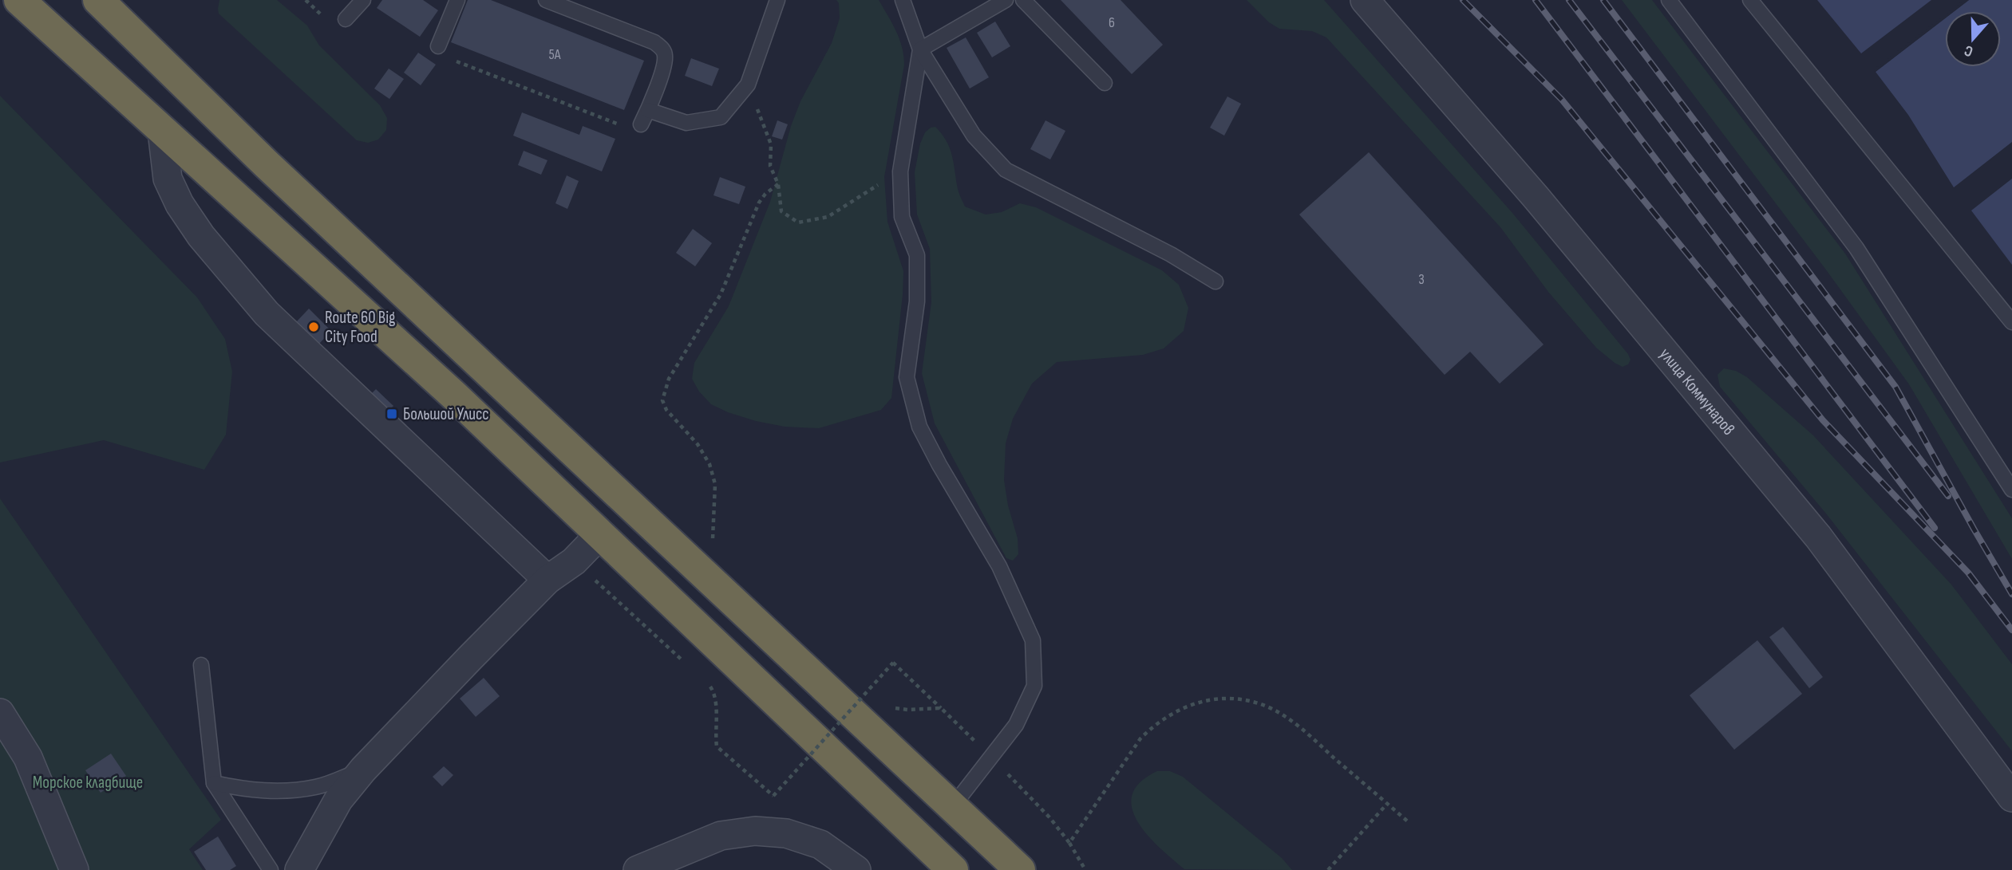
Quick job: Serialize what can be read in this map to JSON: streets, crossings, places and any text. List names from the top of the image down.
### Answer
{
  "streets": {
    "street": ["улица Коммунаров"]
  },
  "parks": ["Морское кладбище"],
  "places": {
    "other": ["Route 60 Big City Food"],
    "transit": ["Большой Улисс"]
  },
  "house_numbers": ["6", "5А", "3"],
  "north": "bottom"
}
